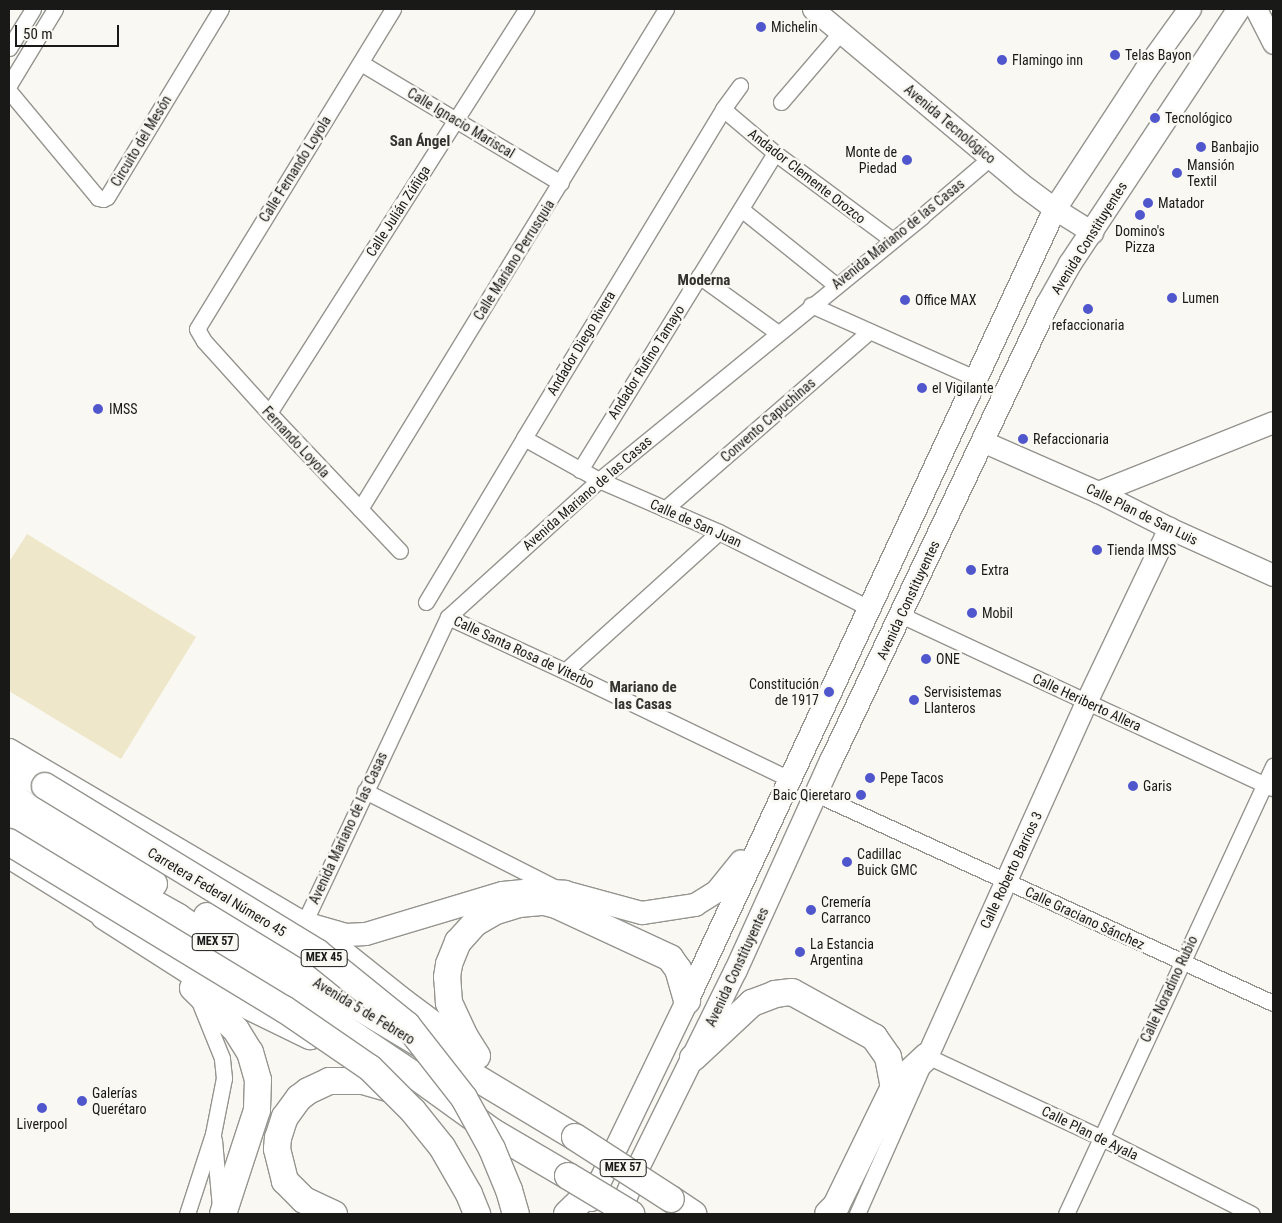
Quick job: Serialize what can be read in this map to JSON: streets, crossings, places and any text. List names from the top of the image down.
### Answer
{
  "streets": {
    "highway": [
      "Carretera Federal Número 45",
      "MEX 57",
      "MEX 45",
      "Avenida 5 de Febrero"
    ],
    "main road": ["Avenida Constituyentes"],
    "street": [
      "Calle Ignacio Mariscal",
      "Avenida Tecnológico",
      "Circuito del Mesón",
      "Calle Fernando Loyola",
      "Andador Clemente Orozco",
      "Calle Julián Zúñiga",
      "Avenida Mariano de las Casas",
      "Calle Mariano Perrusquia",
      "Andador Diego Rivera",
      "Andador Rufino Tamayo",
      "Convento Capuchinas",
      "Fernando Loyola",
      "Calle Plan de San Luis",
      "Calle de San Juan",
      "Calle Santa Rosa de Viterbo",
      "Calle Heriberto Allera",
      "Calle Roberto Barrios 3",
      "Calle Graciano Sánchez",
      "Calle Noradino Rubio",
      "Calle Plan de Ayala"
    ]
  },
  "crossings": [
    ["Calle Ignacio Mariscal", "Calle Fernando Loyola"],
    ["Calle Ignacio Mariscal", "Calle Julián Zúñiga"],
    ["Calle Ignacio Mariscal", "Calle Mariano Perrusquia"],
    ["Avenida Tecnológico", "Avenida Mariano de las Casas"],
    ["Avenida Tecnológico", "Avenida Constituyentes"],
    ["Calle Fernando Loyola", "Fernando Loyola"],
    ["Andador Clemente Orozco", "Avenida Mariano de las Casas"],
    ["Andador Clemente Orozco", "Andador Diego Rivera"],
    ["Andador Clemente Orozco", "Andador Rufino Tamayo"],
    ["Calle Julián Zúñiga", "Fernando Loyola"],
    ["Avenida Mariano de las Casas", "Calle de San Juan"],
    ["Avenida Mariano de las Casas", "Calle Santa Rosa de Viterbo"],
    ["Avenida Constituyentes", "Calle Plan de San Luis"],
    ["Avenida Constituyentes", "Calle Heriberto Allera"],
    ["Avenida Constituyentes", "Calle Graciano Sánchez"],
    ["Calle Mariano Perrusquia", "Fernando Loyola"],
    ["Andador Diego Rivera", "Calle de San Juan"],
    ["Andador Rufino Tamayo", "Calle de San Juan"],
    ["Convento Capuchinas", "Calle de San Juan"],
    ["Calle Plan de San Luis", "Calle Roberto Barrios 3"],
    ["Calle Heriberto Allera", "Calle Roberto Barrios 3"],
    ["Calle Heriberto Allera", "Calle Noradino Rubio"],
    ["Calle Roberto Barrios 3", "Calle Graciano Sánchez"],
    ["Calle Roberto Barrios 3", "Calle Plan de Ayala"],
    ["Calle Graciano Sánchez", "Calle Noradino Rubio"],
    ["Calle Noradino Rubio", "Calle Plan de Ayala"]
  ],
  "districts": ["San Ángel", "Moderna", "Mariano de las Casas"],
  "places": [
    "Michelin",
    "Telas Bayon",
    "Flamingo inn",
    "Tecnológico",
    "Banbajio",
    "Monte de Piedad",
    "Mansión Textil",
    "Matador",
    "Domino's Pizza",
    "Lumen",
    "Office MAX",
    "refaccionaria",
    "el Vigilante",
    "IMSS",
    "Refaccionaria",
    "Tienda IMSS",
    "Extra",
    "Mobil",
    "ONE",
    "Constitución de 1917",
    "Servisistemas Llanteros",
    "Pepe Tacos",
    "Garis",
    "Baic Qieretaro",
    "Cadillac Buick GMC",
    "Cremería Carranco",
    "La Estancia Argentina",
    "Galerías Querétaro",
    "Liverpool"
  ],
  "scale_bar": "50 m"
}
